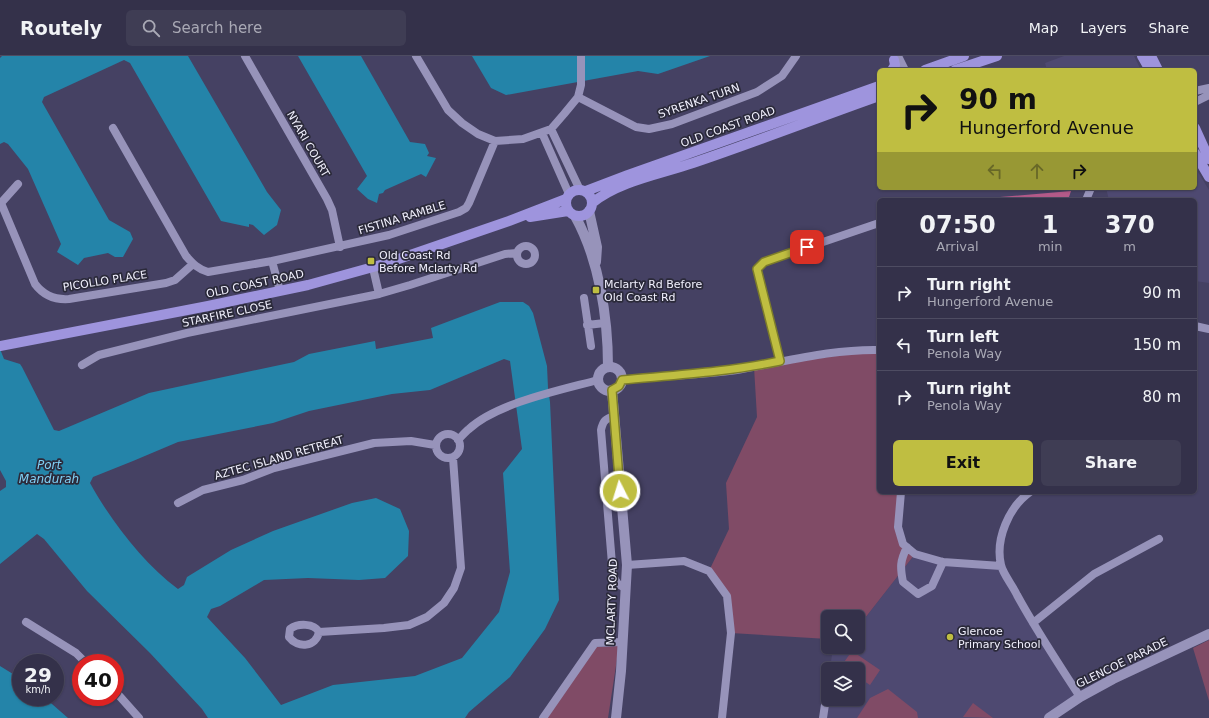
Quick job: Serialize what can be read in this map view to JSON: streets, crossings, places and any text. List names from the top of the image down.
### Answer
{
  "streets": {
    "main road": ["OLD COAST ROAD"],
    "street": [
      "SYRENKA TURN",
      "NYARI COURT",
      "FISTINA RAMBLE",
      "PICOLLO PLACE",
      "STARFIRE CLOSE",
      "AZTEC ISLAND RETREAT",
      "MCLARTY ROAD",
      "GLENCOE PARADE"
    ]
  },
  "crossings": [
    ["NYARI COURT", "FISTINA RAMBLE"],
    ["FISTINA RAMBLE", "PICOLLO PLACE"]
  ],
  "water": ["Port Mandurah"],
  "places": {
    "transit": ["Old Coast Rd Before Mclarty Rd", "Mclarty Rd Before Old Coast Rd"],
    "other": ["Glencoe Primary School"]
  },
  "page": {
    "header": "Routely",
    "search": "Search here",
    "nav": ["Map", "Layers", "Share"],
    "turn": ["90 m", "Hungerford Avenue"],
    "eta": [
      "07:50",
      "Arrival",
      "1",
      "min",
      "370",
      "m"
    ],
    "list": [
      {
        "name": "Turn right",
        "note": "Hungerford Avenue",
        "value": "90 m"
      },
      {
        "name": "Turn left",
        "note": "Penola Way",
        "value": "150 m"
      },
      {
        "name": "Turn right",
        "note": "Penola Way",
        "value": "80 m"
      }
    ],
    "buttons": ["Exit", "Share"],
    "speed": "29 km/h",
    "limit": "40"
  }
}
